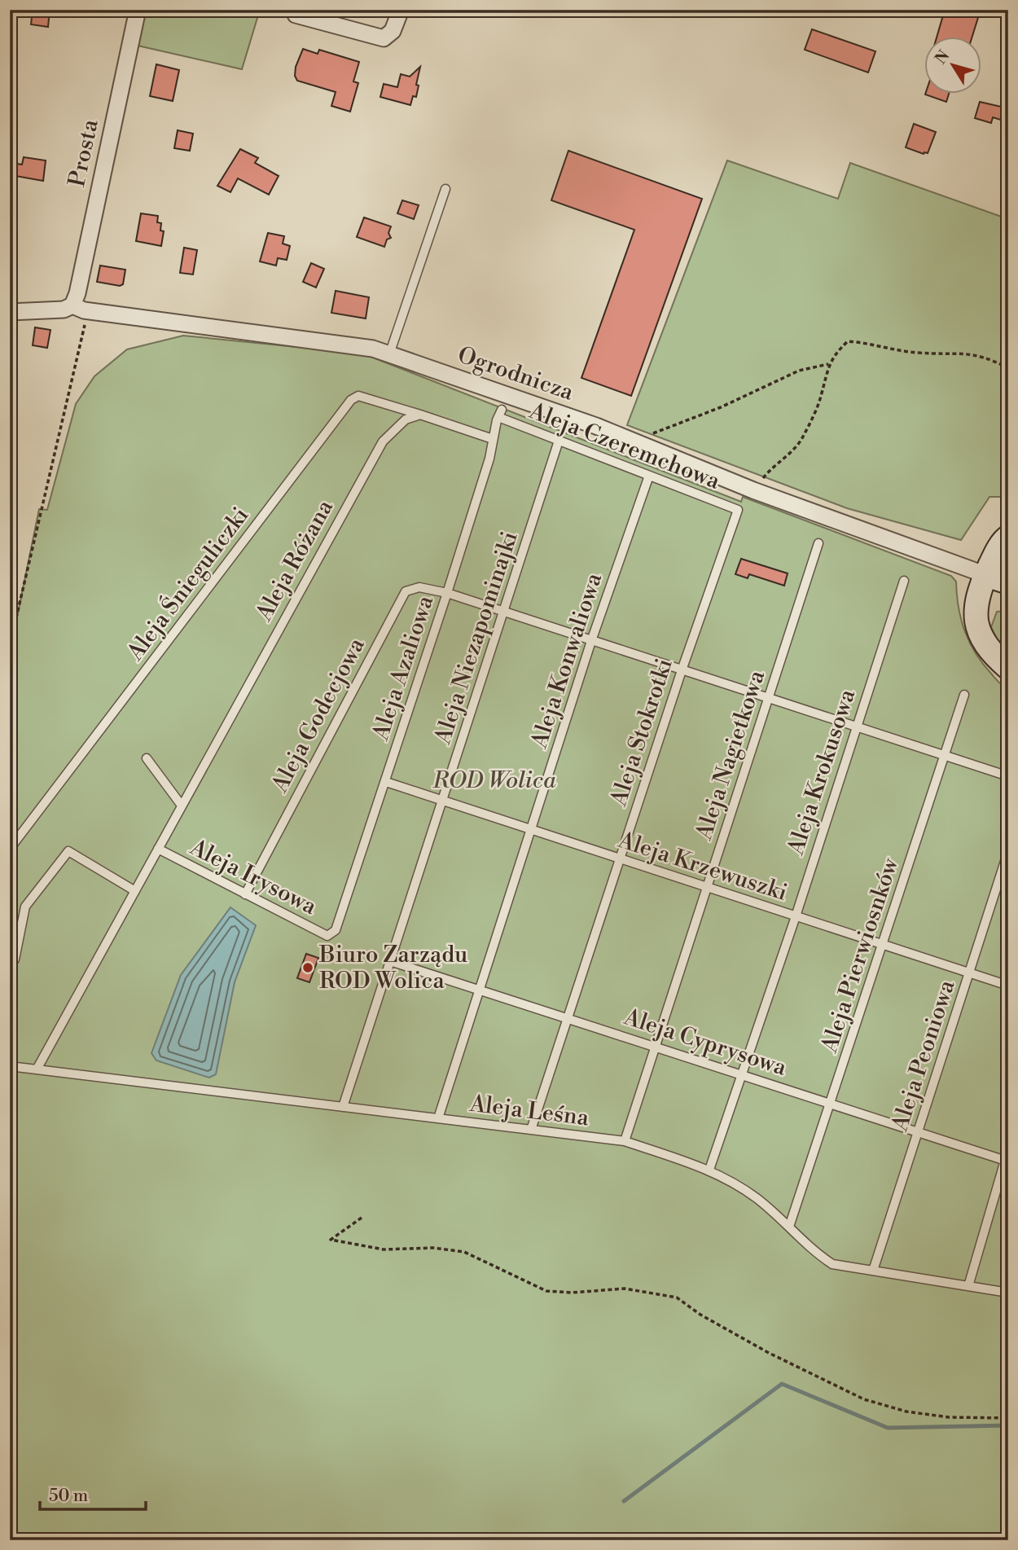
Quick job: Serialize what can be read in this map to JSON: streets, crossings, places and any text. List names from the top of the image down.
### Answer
{
  "streets": {
    "street": ["Prosta", "Ogrodnicza"],
    "lane": [
      "Aleja Czeremchowa",
      "Aleja Różana",
      "Aleja Śnieguliczki",
      "Aleja Niezapominajki",
      "Aleja Konwaliowa",
      "Aleja Azaliowa",
      "Aleja Godecjowa",
      "Aleja Stokrotki",
      "Aleja Nagietkowa",
      "Aleja Krokusowa",
      "Aleja Krzewuszki",
      "Aleja Irysowa",
      "Aleja Pierwiosnków",
      "Aleja Cyprysowa",
      "Aleja Peoniowa",
      "Aleja Leśna"
    ]
  },
  "crossings": [
    ["Prosta", "Ogrodnicza"],
    ["Aleja Czeremchowa", "Aleja Niezapominajki"],
    ["Aleja Czeremchowa", "Aleja Konwaliowa"],
    ["Aleja Czeremchowa", "Aleja Azaliowa"],
    ["Aleja Czeremchowa", "Aleja Stokrotki"],
    ["Aleja Różana", "Aleja Śnieguliczki"],
    ["Aleja Różana", "Aleja Irysowa"],
    ["Aleja Różana", "Aleja Leśna"],
    ["Aleja Niezapominajki", "Aleja Godecjowa"],
    ["Aleja Niezapominajki", "Aleja Krzewuszki"],
    ["Aleja Niezapominajki", "Aleja Cyprysowa"],
    ["Aleja Niezapominajki", "Aleja Leśna"],
    ["Aleja Konwaliowa", "Aleja Godecjowa"],
    ["Aleja Konwaliowa", "Aleja Krzewuszki"],
    ["Aleja Konwaliowa", "Aleja Cyprysowa"],
    ["Aleja Konwaliowa", "Aleja Leśna"],
    ["Aleja Azaliowa", "Aleja Godecjowa"],
    ["Aleja Azaliowa", "Aleja Krzewuszki"],
    ["Aleja Azaliowa", "Aleja Irysowa"],
    ["Aleja Godecjowa", "Aleja Stokrotki"],
    ["Aleja Godecjowa", "Aleja Nagietkowa"],
    ["Aleja Godecjowa", "Aleja Krokusowa"],
    ["Aleja Godecjowa", "Aleja Irysowa"],
    ["Aleja Godecjowa", "Aleja Pierwiosnków"],
    ["Aleja Stokrotki", "Aleja Krzewuszki"],
    ["Aleja Stokrotki", "Aleja Cyprysowa"],
    ["Aleja Stokrotki", "Aleja Leśna"],
    ["Aleja Nagietkowa", "Aleja Krzewuszki"],
    ["Aleja Nagietkowa", "Aleja Cyprysowa"],
    ["Aleja Nagietkowa", "Aleja Leśna"],
    ["Aleja Krokusowa", "Aleja Krzewuszki"],
    ["Aleja Krokusowa", "Aleja Cyprysowa"],
    ["Aleja Krokusowa", "Aleja Leśna"],
    ["Aleja Krzewuszki", "Aleja Pierwiosnków"],
    ["Aleja Krzewuszki", "Aleja Peoniowa"],
    ["Aleja Pierwiosnków", "Aleja Cyprysowa"],
    ["Aleja Pierwiosnków", "Aleja Leśna"],
    ["Aleja Cyprysowa", "Aleja Peoniowa"],
    ["Aleja Peoniowa", "Aleja Leśna"]
  ],
  "parks": ["ROD Wolica"],
  "places": ["Biuro Zarządu ROD Wolica"],
  "scale_bar": "50 m",
  "north": "top left"
}
